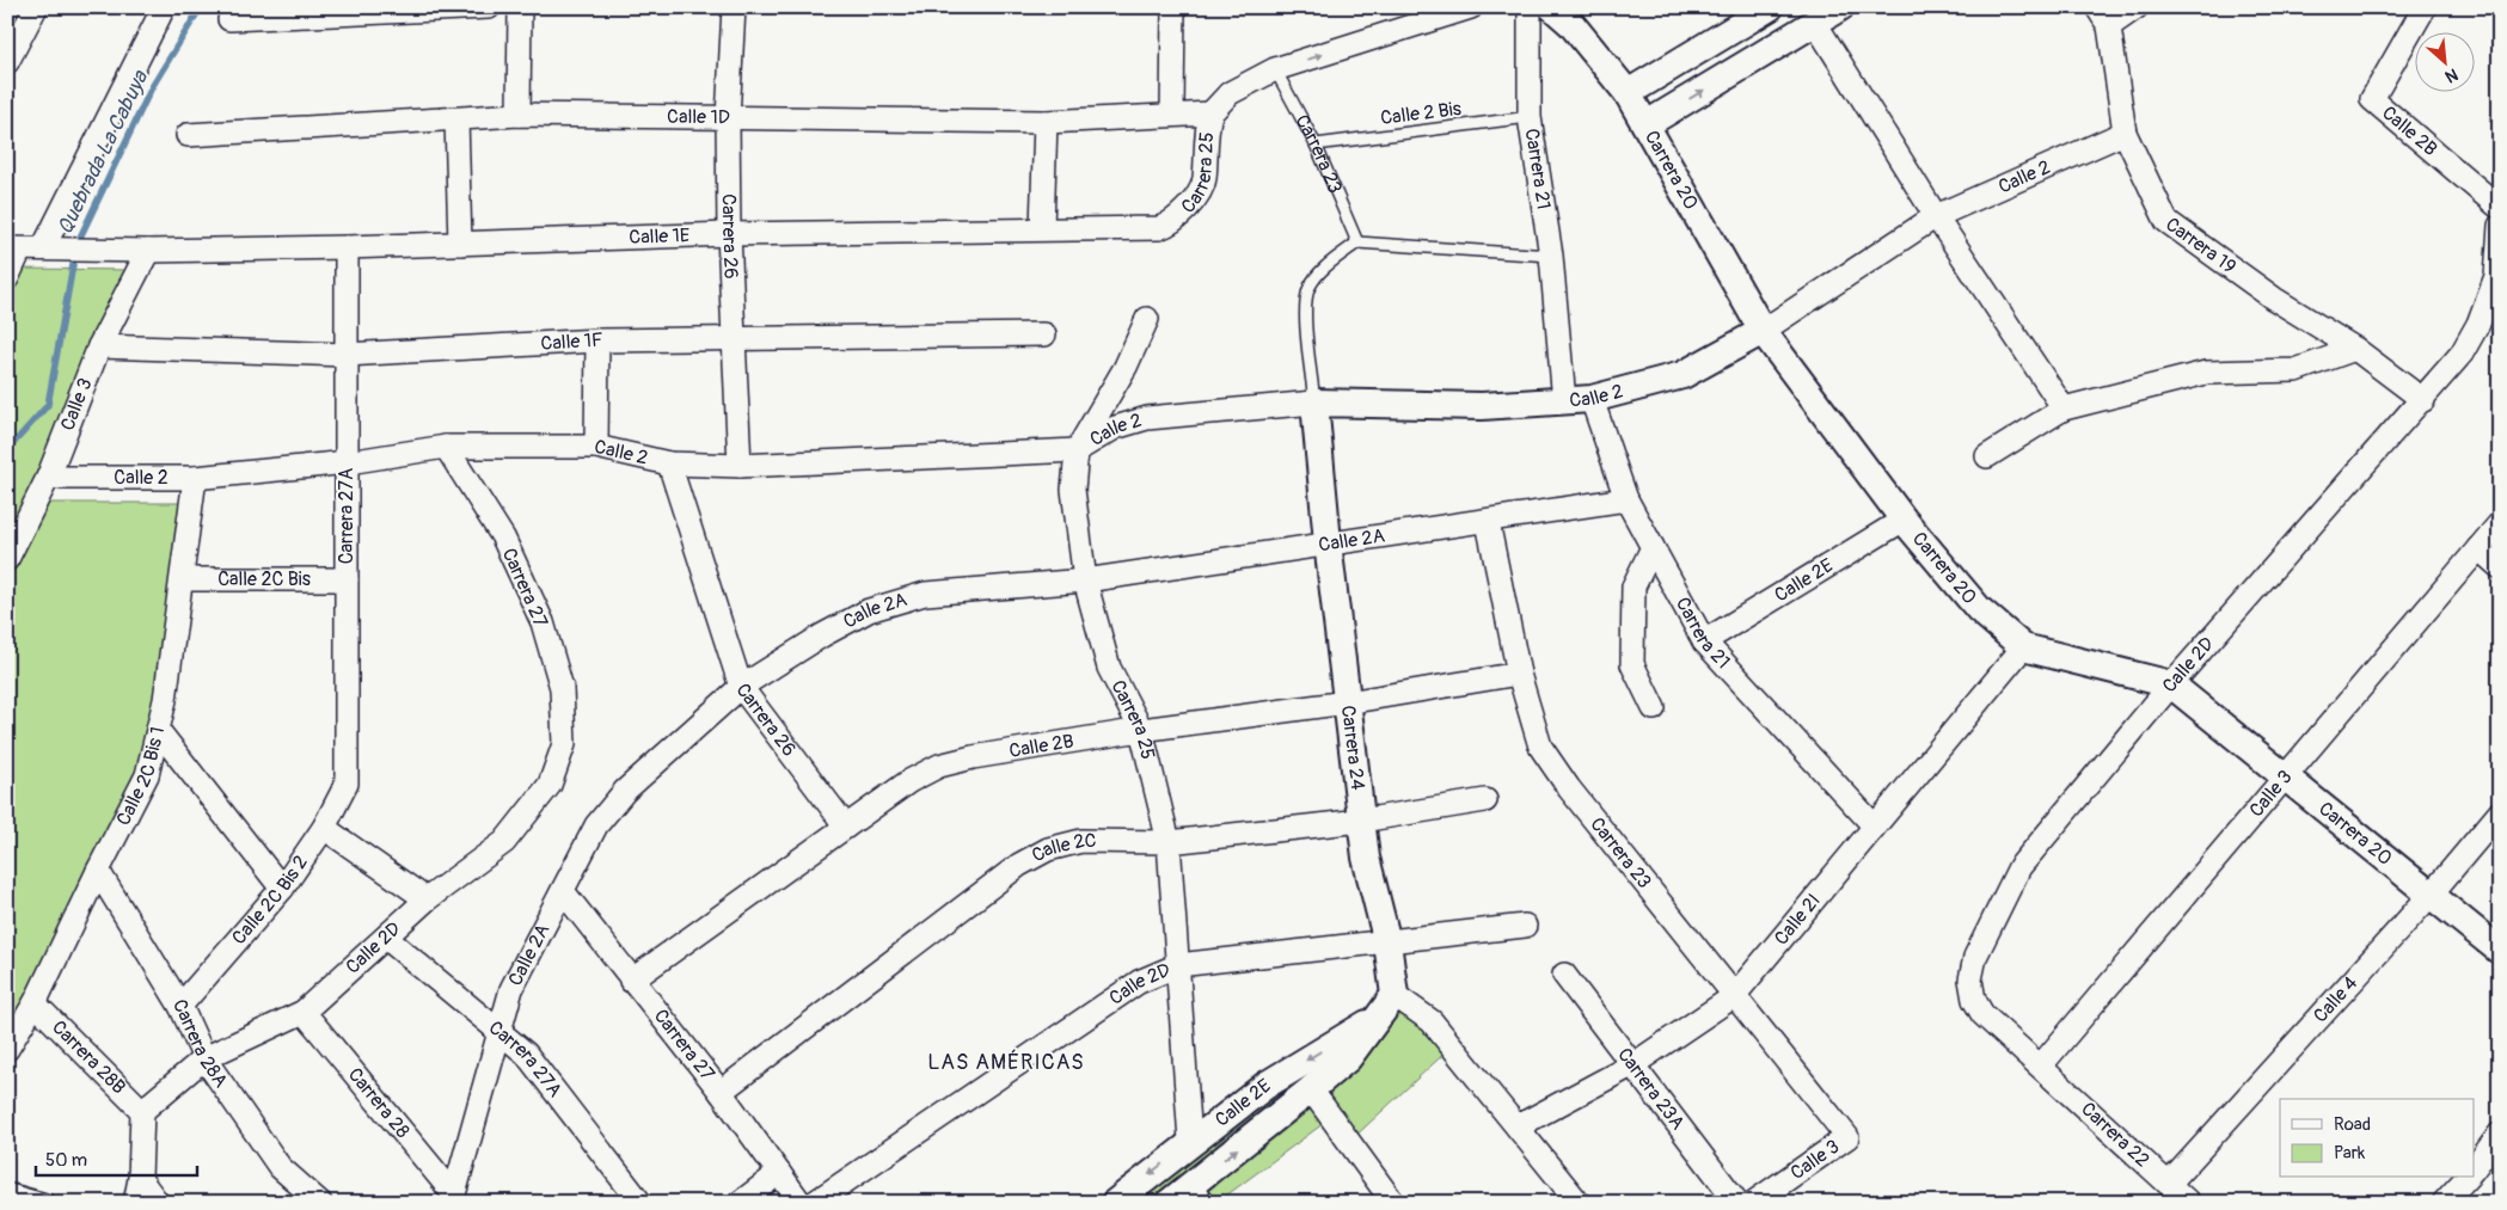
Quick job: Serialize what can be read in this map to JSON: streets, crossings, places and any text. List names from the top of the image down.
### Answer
{
  "streets": {
    "street": [
      "Calle 1D",
      "Calle 2B",
      "Carrera 23",
      "Carrera 21",
      "Carrera 20",
      "Carrera 25",
      "Calle 2",
      "Calle 1E",
      "Carrera 26",
      "Carrera 19",
      "Calle 1F",
      "Calle 3",
      "Carrera 27A",
      "Calle 2A",
      "Calle 2C Bis",
      "Calle 2E",
      "Carrera 27",
      "Calle 2D",
      "Carrera 24",
      "Calle 2C Bis 1",
      "Calle 2C",
      "Calle 2C Bis 2",
      "Calle 2I",
      "Calle 4",
      "Carrera 28A",
      "Carrera 28B",
      "Carrera 23A",
      "Carrera 28",
      "Carrera 22"
    ],
    "lane": ["Calle 2 Bis"]
  },
  "crossings": [
    ["Calle 2 Bis", "Carrera 23"],
    ["Calle 2 Bis", "Carrera 21"],
    ["Calle 1D", "Carrera 25"],
    ["Calle 1D", "Carrera 26"],
    ["Calle 2B", "Carrera 23"],
    ["Calle 2B", "Carrera 25"],
    ["Calle 2B", "Carrera 26"],
    ["Calle 2B", "Carrera 27"],
    ["Calle 2B", "Carrera 24"],
    ["Carrera 23", "Calle 3"],
    ["Carrera 23", "Calle 2A"],
    ["Carrera 23", "Carrera 24"],
    ["Carrera 23", "Calle 2I"],
    ["Carrera 21", "Calle 2"],
    ["Carrera 21", "Calle 2A"],
    ["Carrera 21", "Calle 2E"],
    ["Carrera 21", "Calle 2I"],
    ["Carrera 20", "Calle 2"],
    ["Carrera 20", "Calle 3"],
    ["Carrera 20", "Calle 2E"],
    ["Carrera 20", "Calle 2D"],
    ["Carrera 20", "Calle 2I"],
    ["Carrera 20", "Calle 4"],
    ["Carrera 25", "Calle 2"],
    ["Carrera 25", "Calle 1E"],
    ["Carrera 25", "Calle 2A"],
    ["Carrera 25", "Calle 2E"],
    ["Carrera 25", "Calle 2D"],
    ["Carrera 25", "Calle 2C"],
    ["Calle 2", "Carrera 26"],
    ["Calle 2", "Carrera 19"],
    ["Calle 2", "Calle 3"],
    ["Calle 2", "Carrera 27A"],
    ["Calle 2", "Carrera 27"],
    ["Calle 2", "Carrera 24"],
    ["Calle 2", "Calle 2C Bis 1"],
    ["Calle 1E", "Carrera 26"],
    ["Calle 1E", "Calle 3"],
    ["Calle 1E", "Carrera 27A"],
    ["Carrera 26", "Calle 1F"],
    ["Carrera 26", "Calle 2A"],
    ["Carrera 19", "Calle 2D"],
    ["Calle 1F", "Calle 3"],
    ["Calle 1F", "Carrera 27A"],
    ["Calle 3", "Calle 2D"],
    ["Calle 3", "Carrera 22"],
    ["Carrera 27A", "Calle 2A"],
    ["Carrera 27A", "Calle 2C Bis"],
    ["Carrera 27A", "Calle 2D"],
    ["Carrera 27A", "Calle 2C Bis 2"],
    ["Calle 2A", "Carrera 27"],
    ["Calle 2A", "Carrera 24"],
    ["Calle 2A", "Carrera 28"],
    ["Calle 2C Bis", "Calle 2C Bis 1"],
    ["Calle 2E", "Carrera 24"],
    ["Carrera 27", "Calle 2D"],
    ["Carrera 27", "Calle 2C"],
    ["Calle 2D", "Carrera 24"],
    ["Calle 2D", "Carrera 28A"],
    ["Calle 2D", "Carrera 28B"],
    ["Calle 2D", "Carrera 28"],
    ["Calle 2D", "Carrera 22"],
    ["Carrera 24", "Calle 2C"],
    ["Calle 2C Bis 1", "Carrera 28A"],
    ["Calle 2C Bis 1", "Carrera 28B"],
    ["Calle 2C Bis 2", "Carrera 28A"],
    ["Calle 2I", "Carrera 23A"],
    ["Calle 4", "Carrera 22"]
  ],
  "districts": ["LAS AMÉRICAS"],
  "water": ["Quebrada La Cabuya"],
  "legend": ["Road", "Park"],
  "scale_bar": "50 m",
  "north": "bottom right"
}
